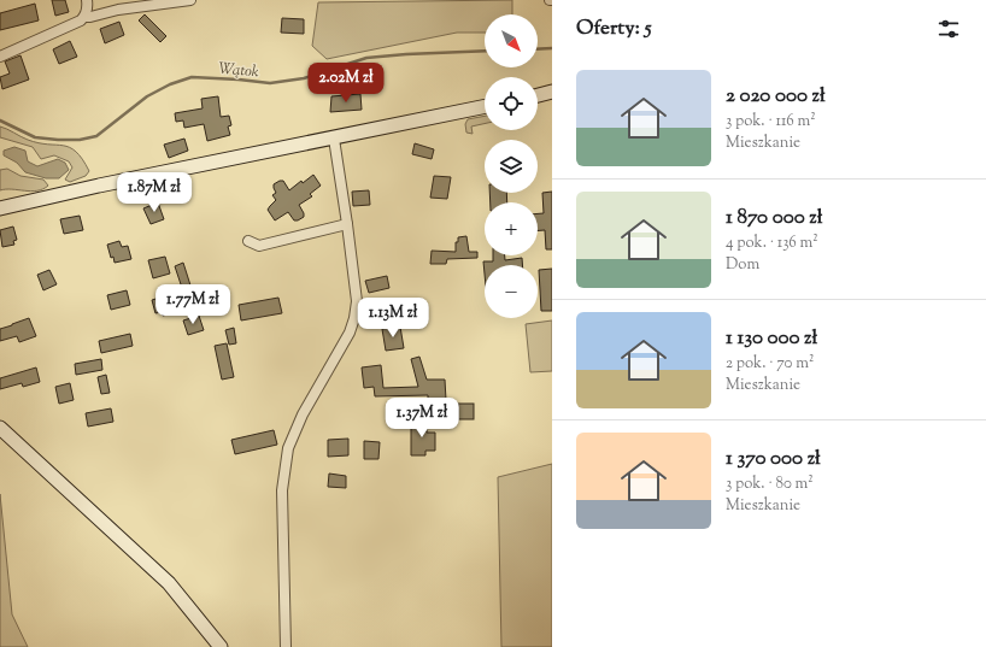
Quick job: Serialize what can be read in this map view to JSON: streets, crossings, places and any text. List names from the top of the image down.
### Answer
{
  "water": ["Wątok"],
  "north": "bottom right",
  "page": {
    "heading": "Oferty: 5",
    "map_buttons": ["+", "−"],
    "list": [
      {
        "name": "2 020 000 zł",
        "note": "3 pok. · 116 m² · Mieszkanie"
      },
      {
        "name": "1 870 000 zł",
        "note": "4 pok. · 136 m² · Dom"
      },
      {
        "name": "1 130 000 zł",
        "note": "2 pok. · 70 m² · Mieszkanie"
      },
      {
        "name": "1 370 000 zł",
        "note": "3 pok. · 80 m² · Mieszkanie"
      }
    ],
    "price": [
      "2.02M zł",
      "1.87M zł",
      "1.77M zł",
      "1.13M zł",
      "1.37M zł"
    ]
  }
}
